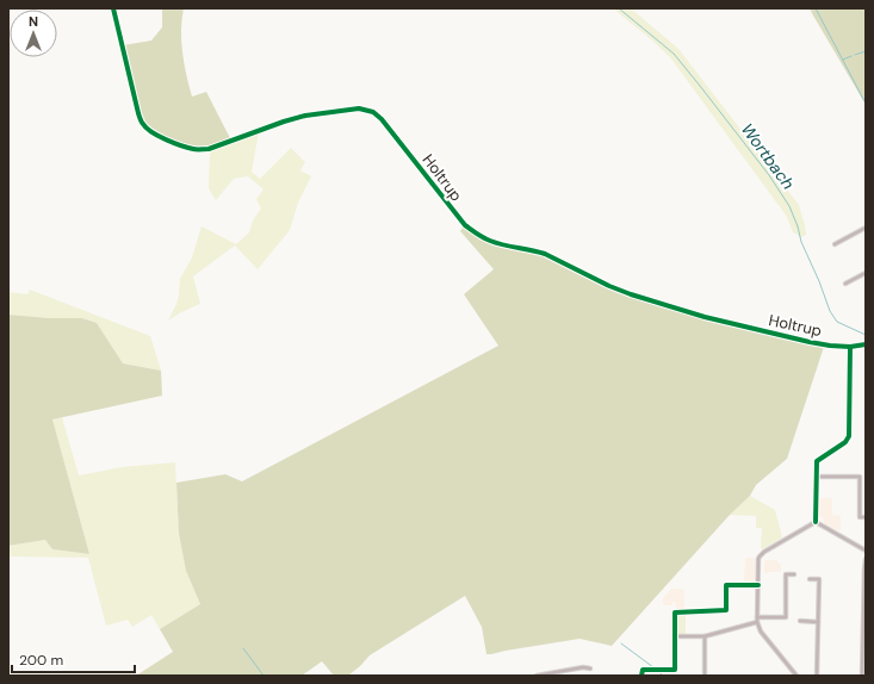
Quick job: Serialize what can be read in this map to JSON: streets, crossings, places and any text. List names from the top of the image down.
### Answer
{
  "streets": {
    "street": ["Holtrup"]
  },
  "water": ["Wortbach"],
  "scale_bar": "200 m",
  "north": "top"
}
